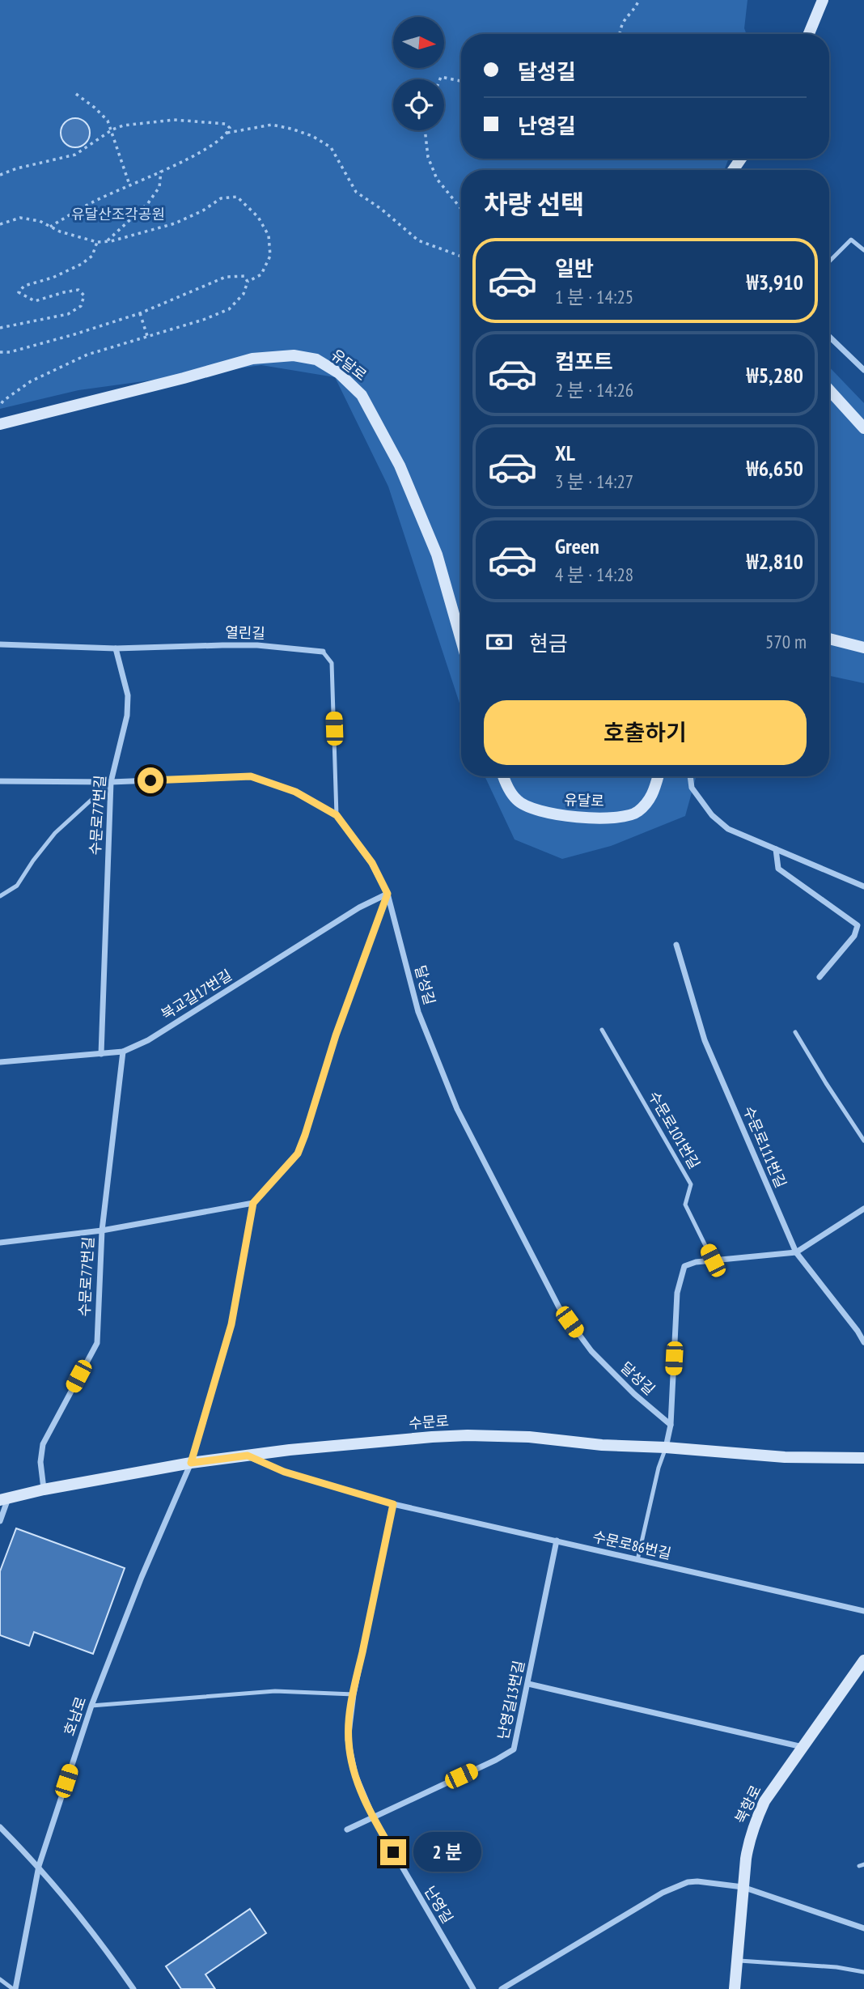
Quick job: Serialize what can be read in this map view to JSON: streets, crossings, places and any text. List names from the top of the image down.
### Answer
{
  "streets": {
    "street": [
      "유달로",
      "열린길",
      "수문로77번길",
      "달성길",
      "북교길17번길",
      "수문로111번길",
      "수문로",
      "수문로86번길",
      "난영길13번길",
      "호남로",
      "북항로",
      "난영길"
    ],
    "lane": ["수문로101번길"]
  },
  "crossings": [
    ["열린길", "수문로77번길"],
    ["열린길", "달성길"],
    ["수문로77번길", "달성길"],
    ["수문로77번길", "북교길17번길"],
    ["수문로77번길", "수문로"],
    ["달성길", "북교길17번길"],
    ["수문로", "수문로86번길"],
    ["수문로", "호남로"],
    ["수문로86번길", "난영길13번길"],
    ["수문로86번길", "난영길"],
    ["난영길13번길", "난영길"]
  ],
  "parks": ["유달산조각공원"],
  "north": "right",
  "page": {
    "banner": ["달성길", "난영길"],
    "heading": "차량 선택",
    "list": [
      {
        "name": "일반",
        "note": "1 분 · 14:25",
        "value": "₩3,910"
      },
      {
        "name": "컴포트",
        "note": "2 분 · 14:26",
        "value": "₩5,280"
      },
      {
        "name": "XL",
        "note": "3 분 · 14:27",
        "value": "₩6,650"
      },
      {
        "name": "Green",
        "note": "4 분 · 14:28",
        "value": "₩2,810"
      }
    ],
    "pay": ["현금", "570 m"],
    "buttons": "호출하기",
    "bubble": "2 분"
  }
}
